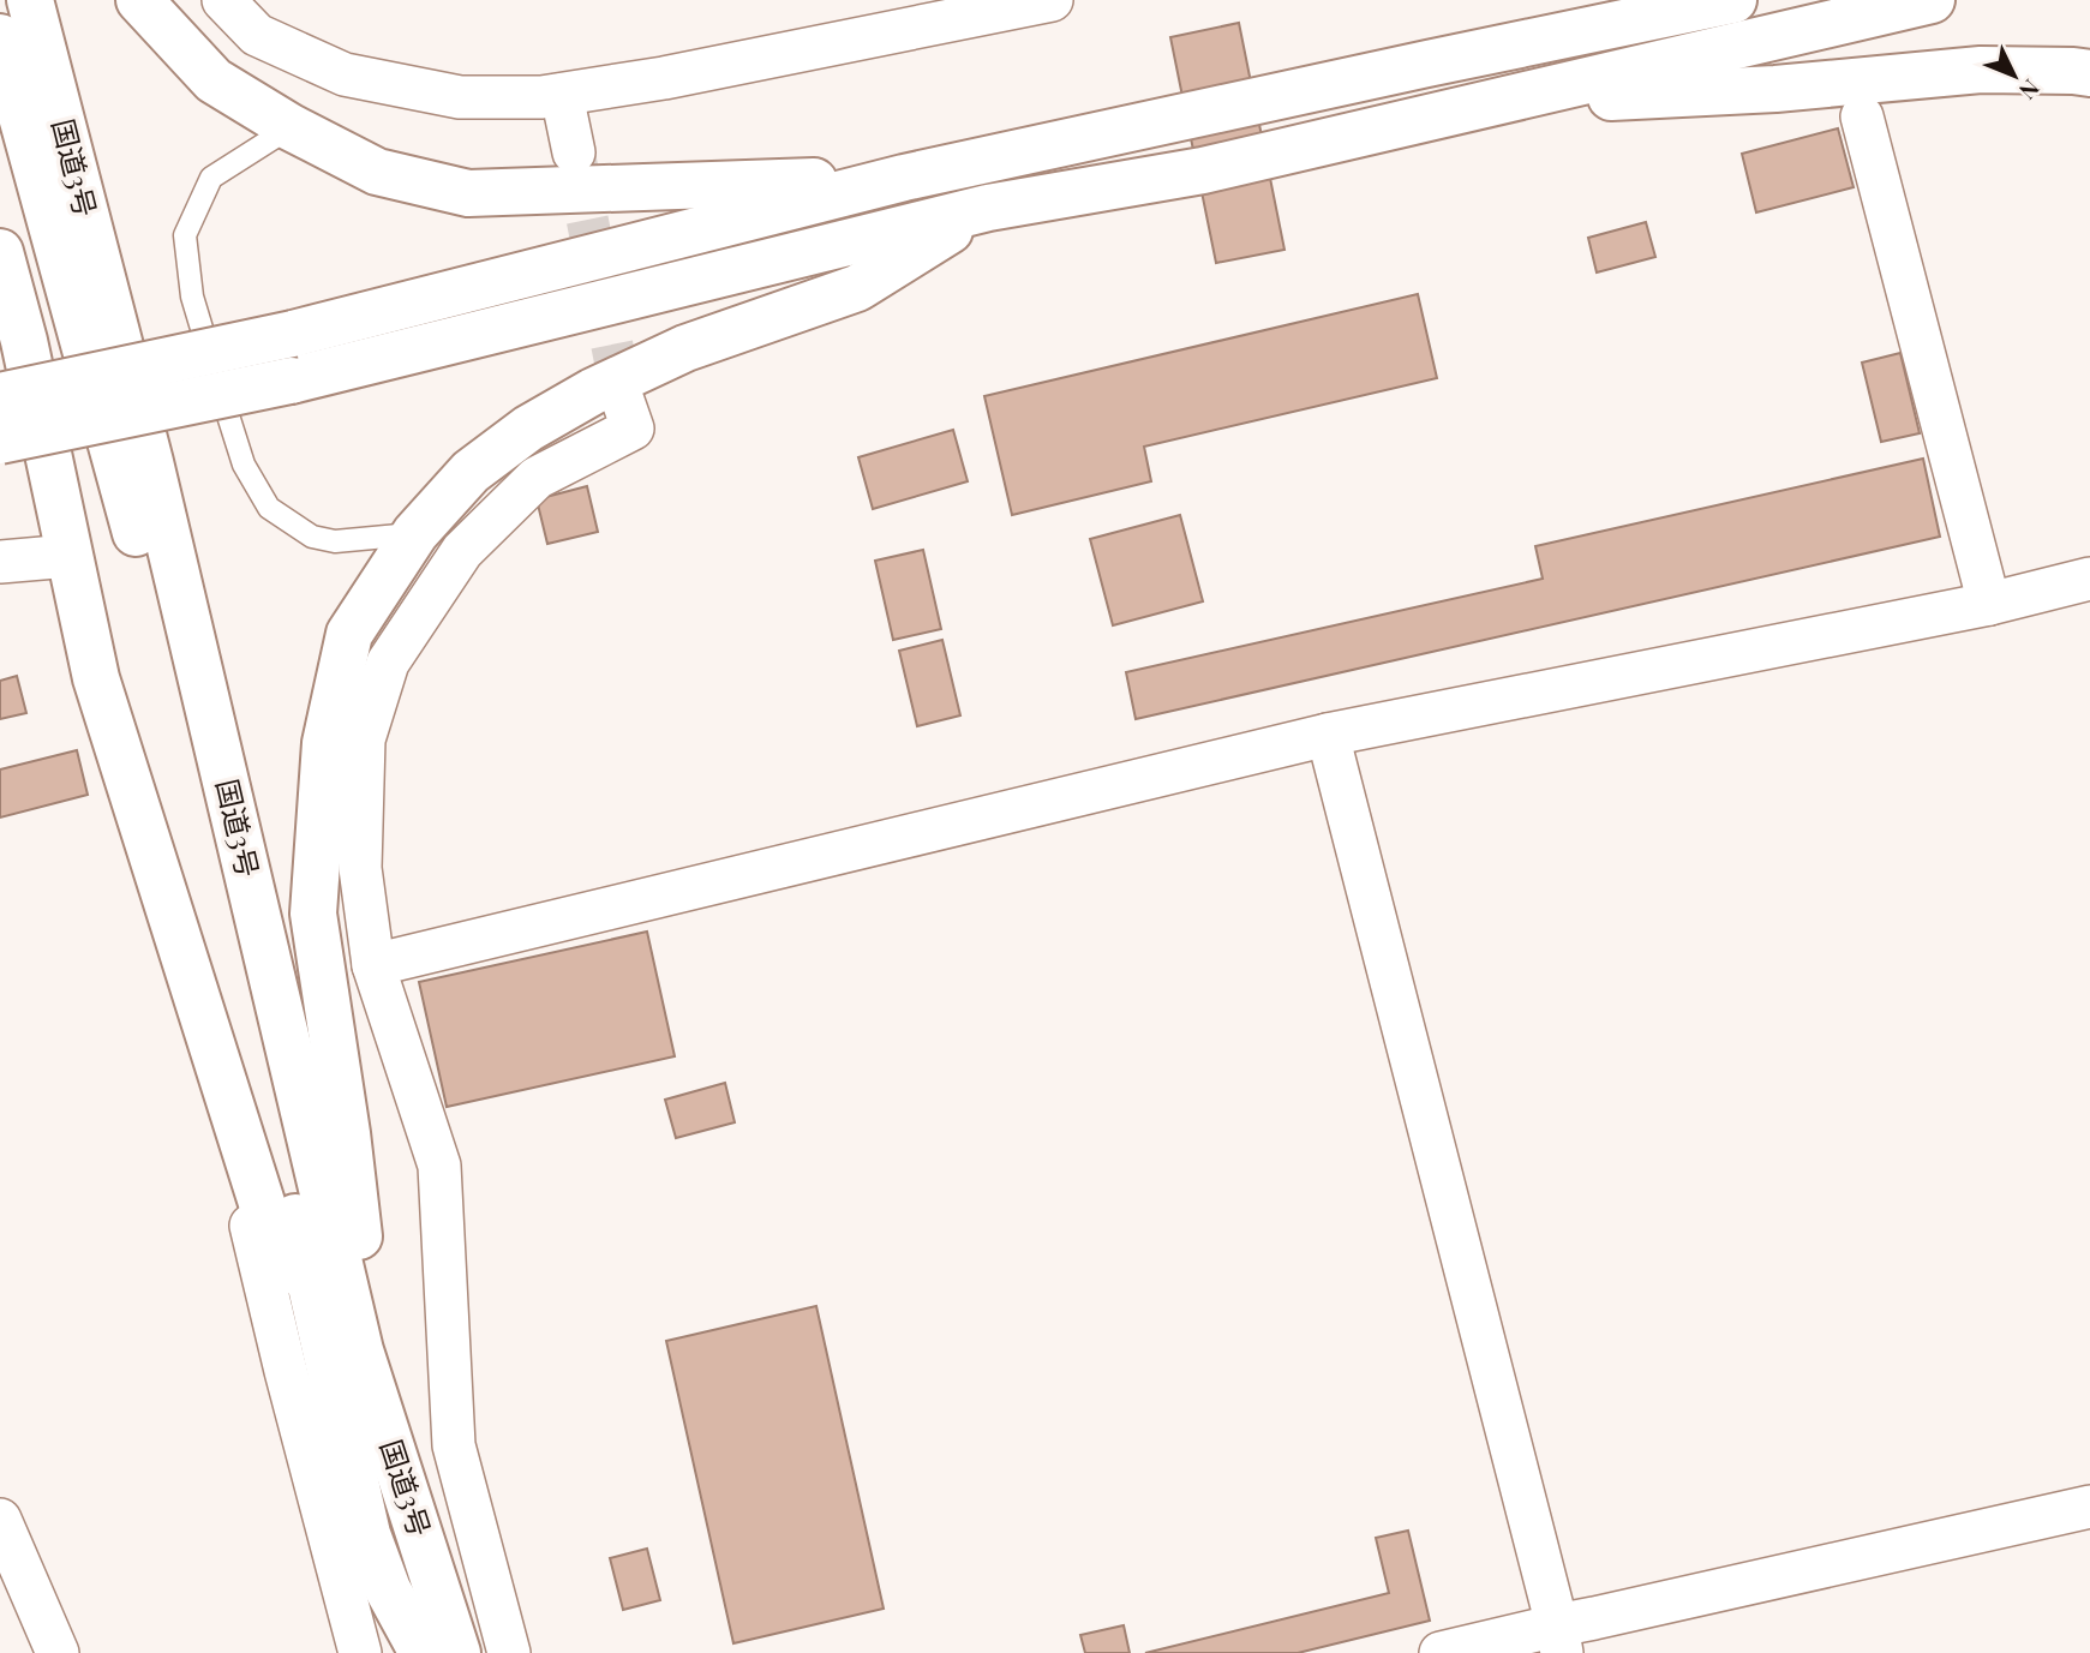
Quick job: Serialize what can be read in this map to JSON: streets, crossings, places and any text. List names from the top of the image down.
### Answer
{
  "streets": {
    "highway": ["国道3号"]
  },
  "north": "bottom right"
}
